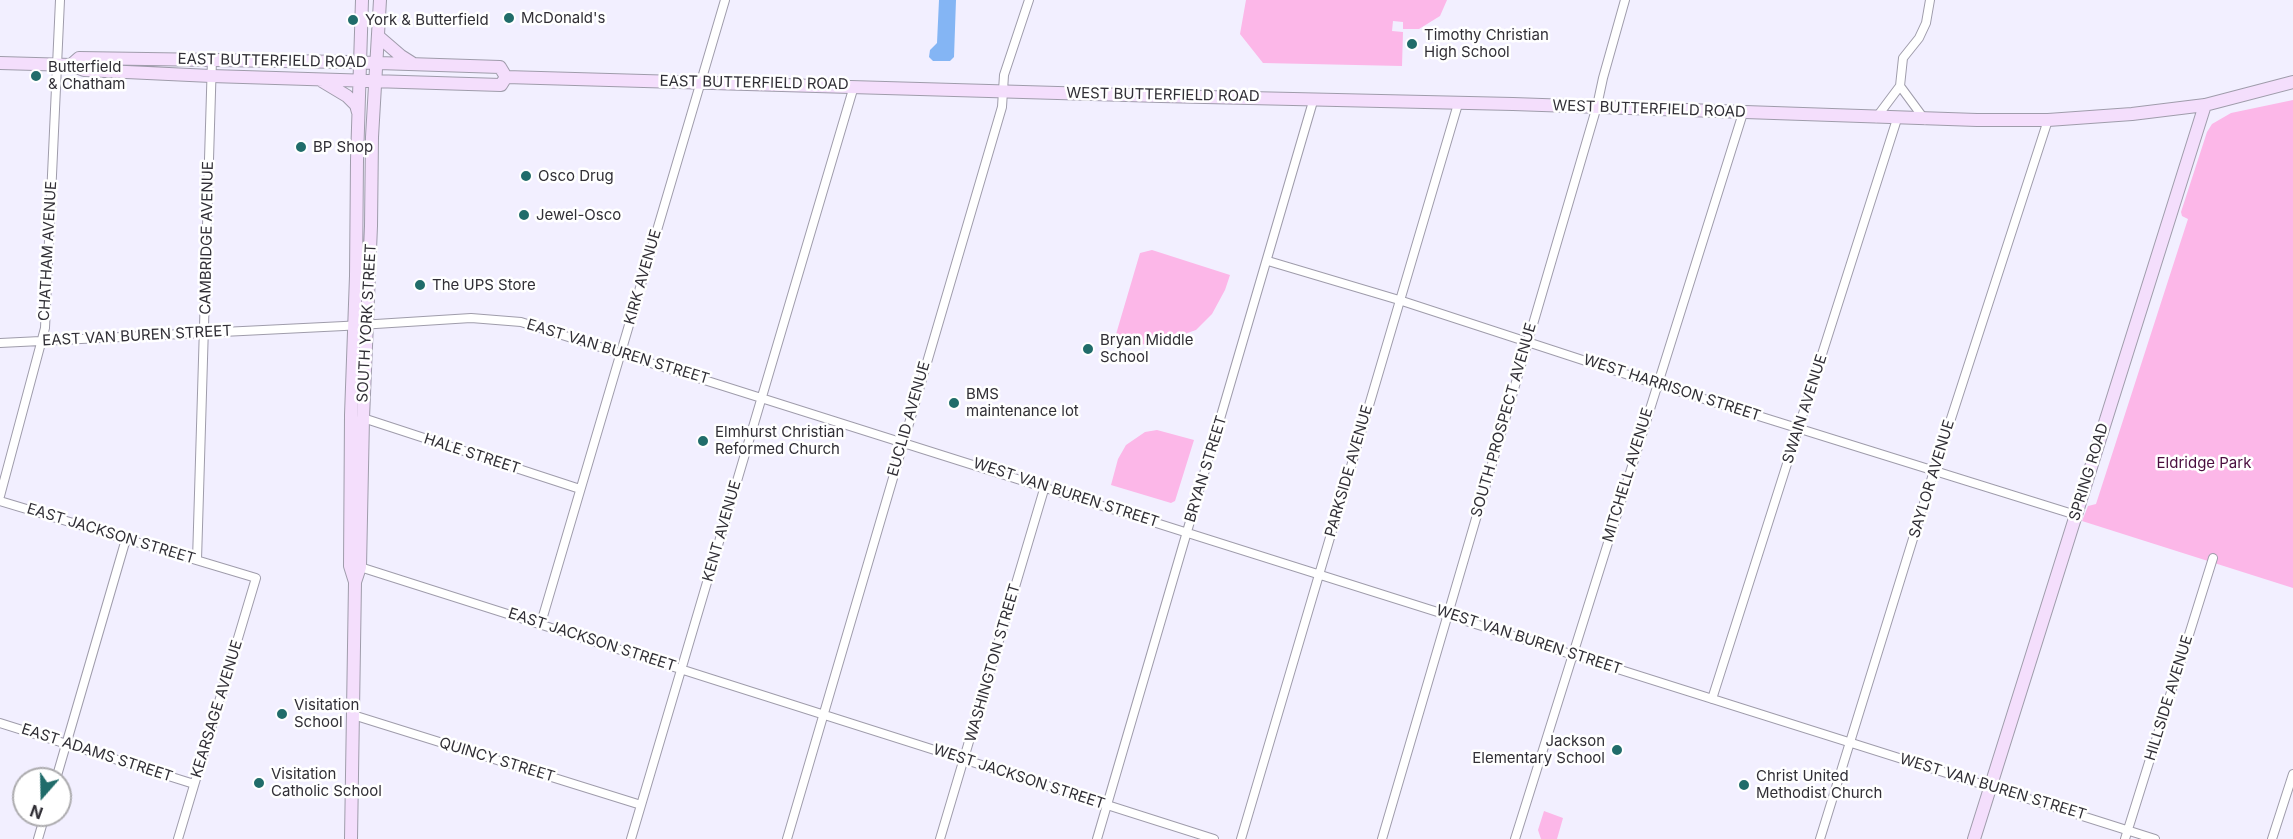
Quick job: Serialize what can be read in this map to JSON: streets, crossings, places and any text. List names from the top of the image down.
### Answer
{
  "streets": {
    "main road": [
      "EAST BUTTERFIELD ROAD",
      "WEST BUTTERFIELD ROAD",
      "SOUTH YORK STREET",
      "SPRING ROAD"
    ],
    "street": [
      "CAMBRIDGE AVENUE",
      "CHATHAM AVENUE",
      "KIRK AVENUE",
      "EAST VAN BUREN STREET",
      "WEST HARRISON STREET",
      "SWAIN AVENUE",
      "EUCLID AVENUE",
      "SOUTH PROSPECT AVENUE",
      "HALE STREET",
      "BRYAN STREET",
      "PARKSIDE AVENUE",
      "MITCHELL AVENUE",
      "SAYLOR AVENUE",
      "WEST VAN BUREN STREET",
      "KENT AVENUE",
      "EAST JACKSON STREET",
      "WASHINGTON STREET",
      "HILLSIDE AVENUE",
      "KEARSAGE AVENUE",
      "EAST ADAMS STREET",
      "QUINCY STREET",
      "WEST JACKSON STREET"
    ]
  },
  "crossings": [
    ["EAST BUTTERFIELD ROAD", "WEST BUTTERFIELD ROAD"],
    ["EAST BUTTERFIELD ROAD", "CAMBRIDGE AVENUE"],
    ["EAST BUTTERFIELD ROAD", "CHATHAM AVENUE"],
    ["EAST BUTTERFIELD ROAD", "KIRK AVENUE"],
    ["EAST BUTTERFIELD ROAD", "SOUTH YORK STREET"],
    ["EAST BUTTERFIELD ROAD", "EUCLID AVENUE"],
    ["EAST BUTTERFIELD ROAD", "KENT AVENUE"],
    ["WEST BUTTERFIELD ROAD", "SWAIN AVENUE"],
    ["WEST BUTTERFIELD ROAD", "EUCLID AVENUE"],
    ["WEST BUTTERFIELD ROAD", "SOUTH PROSPECT AVENUE"],
    ["WEST BUTTERFIELD ROAD", "BRYAN STREET"],
    ["WEST BUTTERFIELD ROAD", "PARKSIDE AVENUE"],
    ["WEST BUTTERFIELD ROAD", "SPRING ROAD"],
    ["WEST BUTTERFIELD ROAD", "MITCHELL AVENUE"],
    ["WEST BUTTERFIELD ROAD", "SAYLOR AVENUE"],
    ["CAMBRIDGE AVENUE", "EAST VAN BUREN STREET"],
    ["CAMBRIDGE AVENUE", "EAST JACKSON STREET"],
    ["CHATHAM AVENUE", "EAST VAN BUREN STREET"],
    ["KIRK AVENUE", "EAST VAN BUREN STREET"],
    ["KIRK AVENUE", "HALE STREET"],
    ["KIRK AVENUE", "EAST JACKSON STREET"],
    ["SOUTH YORK STREET", "EAST VAN BUREN STREET"],
    ["SOUTH YORK STREET", "HALE STREET"],
    ["SOUTH YORK STREET", "EAST JACKSON STREET"],
    ["SOUTH YORK STREET", "QUINCY STREET"],
    ["EAST VAN BUREN STREET", "EUCLID AVENUE"],
    ["EAST VAN BUREN STREET", "WEST VAN BUREN STREET"],
    ["EAST VAN BUREN STREET", "KENT AVENUE"],
    ["WEST HARRISON STREET", "SWAIN AVENUE"],
    ["WEST HARRISON STREET", "SOUTH PROSPECT AVENUE"],
    ["WEST HARRISON STREET", "BRYAN STREET"],
    ["WEST HARRISON STREET", "PARKSIDE AVENUE"],
    ["WEST HARRISON STREET", "SPRING ROAD"],
    ["WEST HARRISON STREET", "MITCHELL AVENUE"],
    ["WEST HARRISON STREET", "SAYLOR AVENUE"],
    ["SWAIN AVENUE", "WEST VAN BUREN STREET"],
    ["EUCLID AVENUE", "WEST VAN BUREN STREET"],
    ["EUCLID AVENUE", "EAST JACKSON STREET"],
    ["EUCLID AVENUE", "WEST JACKSON STREET"],
    ["SOUTH PROSPECT AVENUE", "WEST VAN BUREN STREET"],
    ["BRYAN STREET", "WEST VAN BUREN STREET"],
    ["BRYAN STREET", "WEST JACKSON STREET"],
    ["PARKSIDE AVENUE", "WEST VAN BUREN STREET"],
    ["SPRING ROAD", "WEST VAN BUREN STREET"],
    ["MITCHELL AVENUE", "WEST VAN BUREN STREET"],
    ["SAYLOR AVENUE", "WEST VAN BUREN STREET"],
    ["WEST VAN BUREN STREET", "WASHINGTON STREET"],
    ["WEST VAN BUREN STREET", "HILLSIDE AVENUE"],
    ["KENT AVENUE", "EAST JACKSON STREET"],
    ["KENT AVENUE", "QUINCY STREET"],
    ["EAST JACKSON STREET", "KEARSAGE AVENUE"],
    ["EAST JACKSON STREET", "WEST JACKSON STREET"],
    ["WASHINGTON STREET", "WEST JACKSON STREET"],
    ["KEARSAGE AVENUE", "EAST ADAMS STREET"]
  ],
  "parks": ["Eldridge Park"],
  "places": [
    "McDonald's",
    "York & Butterfield",
    "Timothy Christian High School",
    "Butterfield & Chatham",
    "BP Shop",
    "Osco Drug",
    "Jewel-Osco",
    "The UPS Store",
    "Bryan Middle School",
    "BMS maintenance lot",
    "Elmhurst Christian Reformed Church",
    "Visitation School",
    "Jackson Elementary School",
    "Visitation Catholic School",
    "Christ United Methodist Church"
  ],
  "north": "bottom"
}
